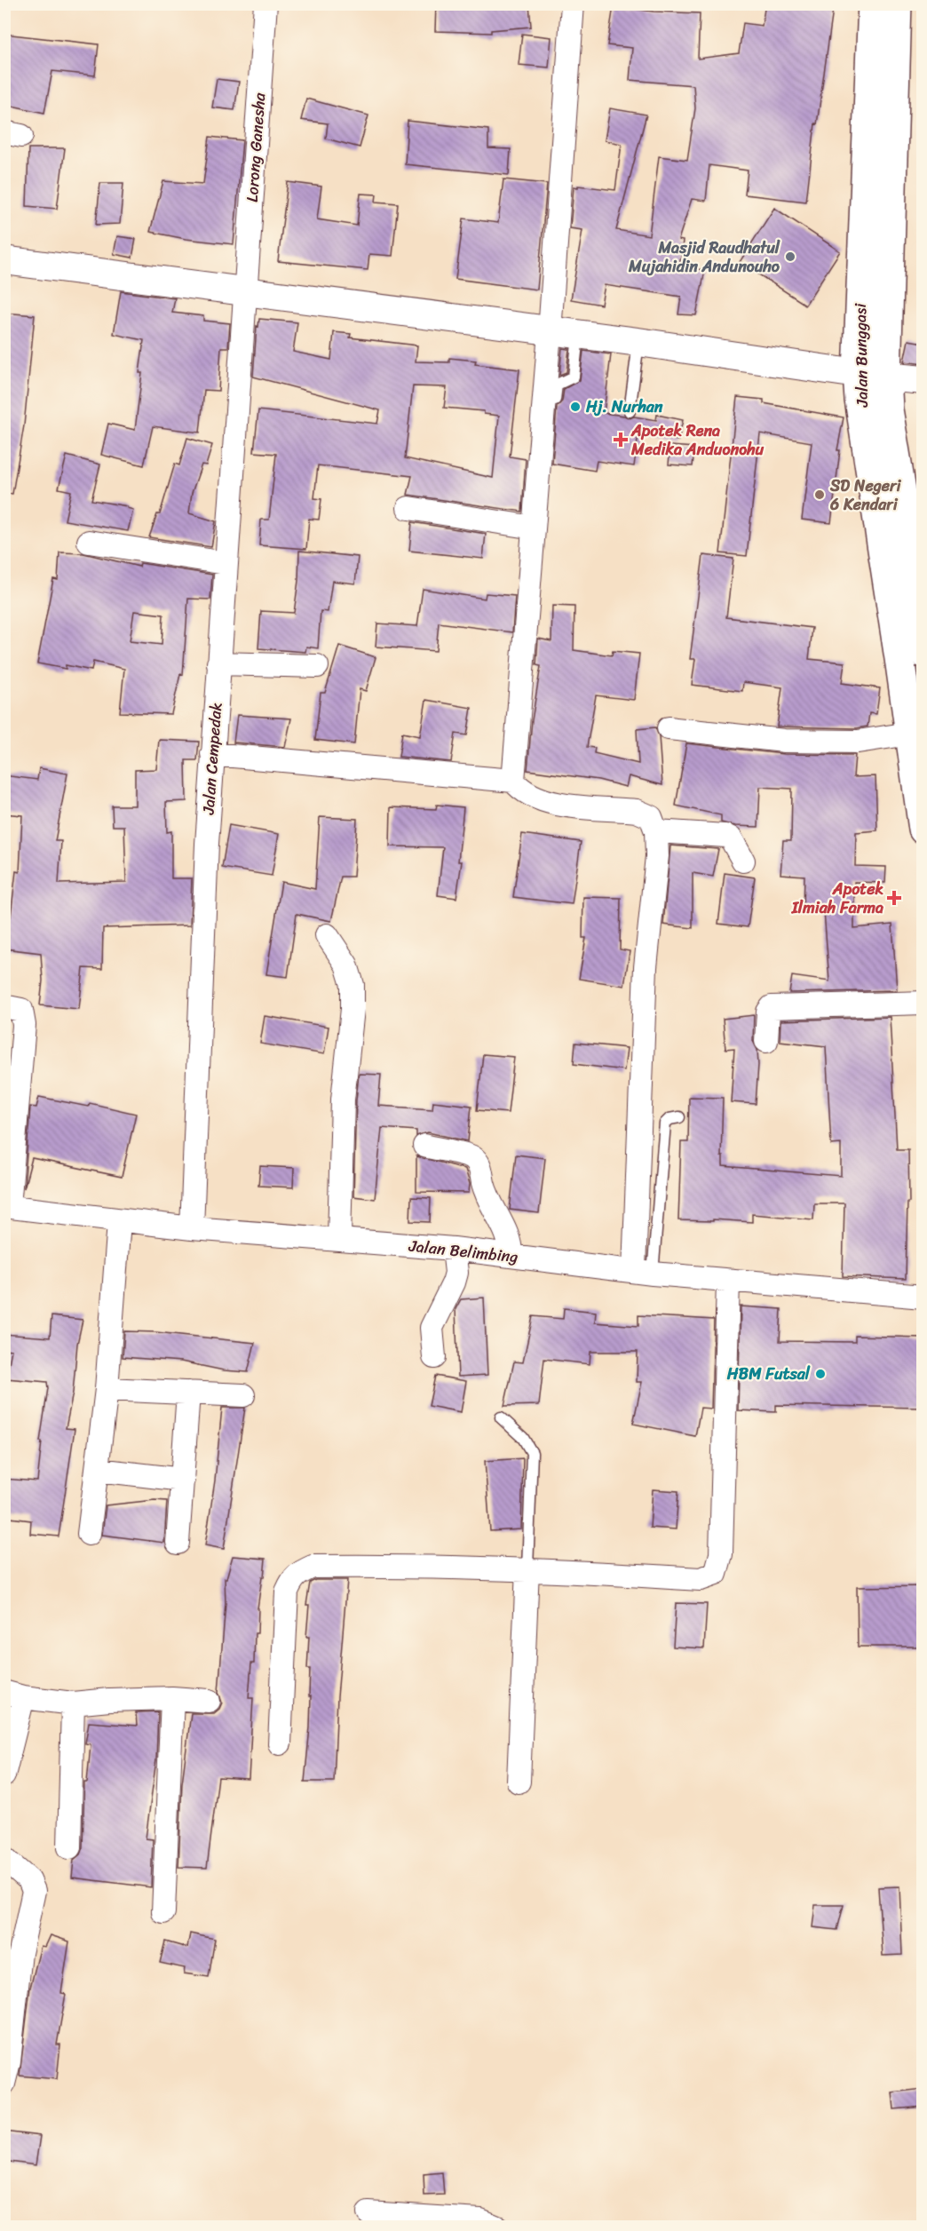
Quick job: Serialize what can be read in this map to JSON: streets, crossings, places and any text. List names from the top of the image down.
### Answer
{
  "streets": {
    "highway": ["Jalan Bunggasi"],
    "street": ["Lorong Ganesha", "Jalan Cempedak", "Jalan Belimbing"]
  },
  "crossings": [
    ["Lorong Ganesha", "Jalan Cempedak"],
    ["Jalan Cempedak", "Jalan Belimbing"]
  ],
  "places": {
    "other": [
      "Masjid Raudhatul Mujahidin Andunouho",
      "Hj. Nurhan",
      "SD Negeri 6 Kendari",
      "HBM Futsal"
    ],
    "health": ["Apotek Rena Medika Anduonohu", "Apotek Ilmiah Farma"]
  }
}
